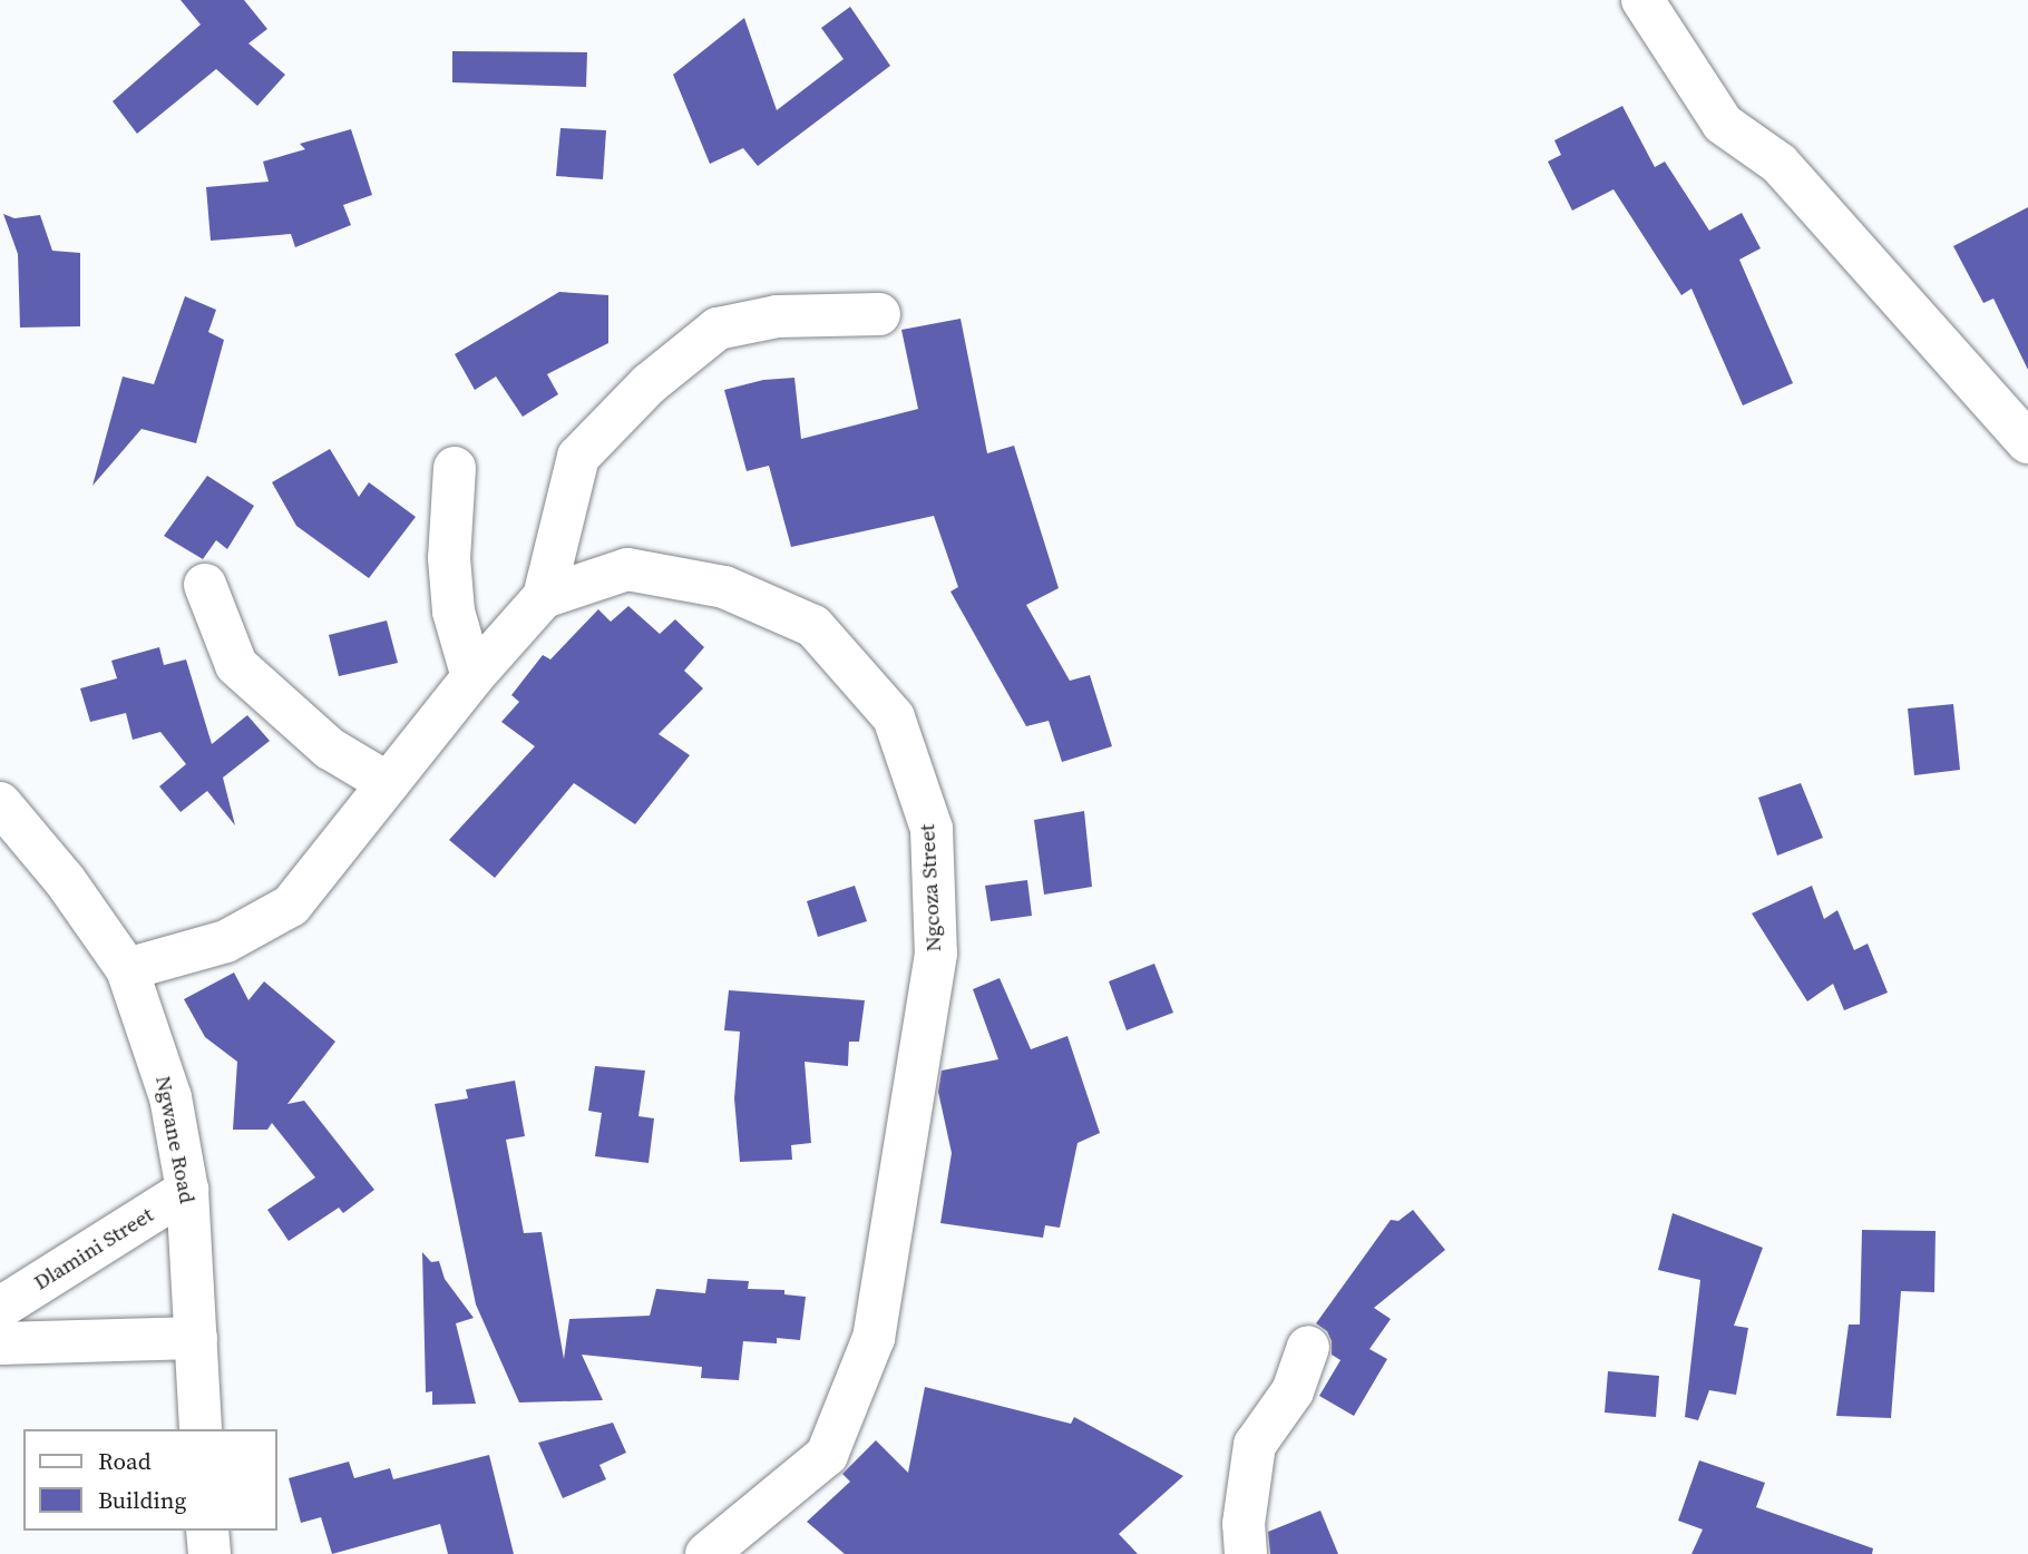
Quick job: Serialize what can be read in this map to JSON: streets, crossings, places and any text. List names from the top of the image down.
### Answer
{
  "streets": {
    "street": ["Ngcoza Street", "Ngwane Road", "Dlamini Street"]
  },
  "crossings": [
    ["Ngcoza Street", "Ngwane Road"],
    ["Ngwane Road", "Dlamini Street"]
  ],
  "legend": ["Road", "Building"]
}
